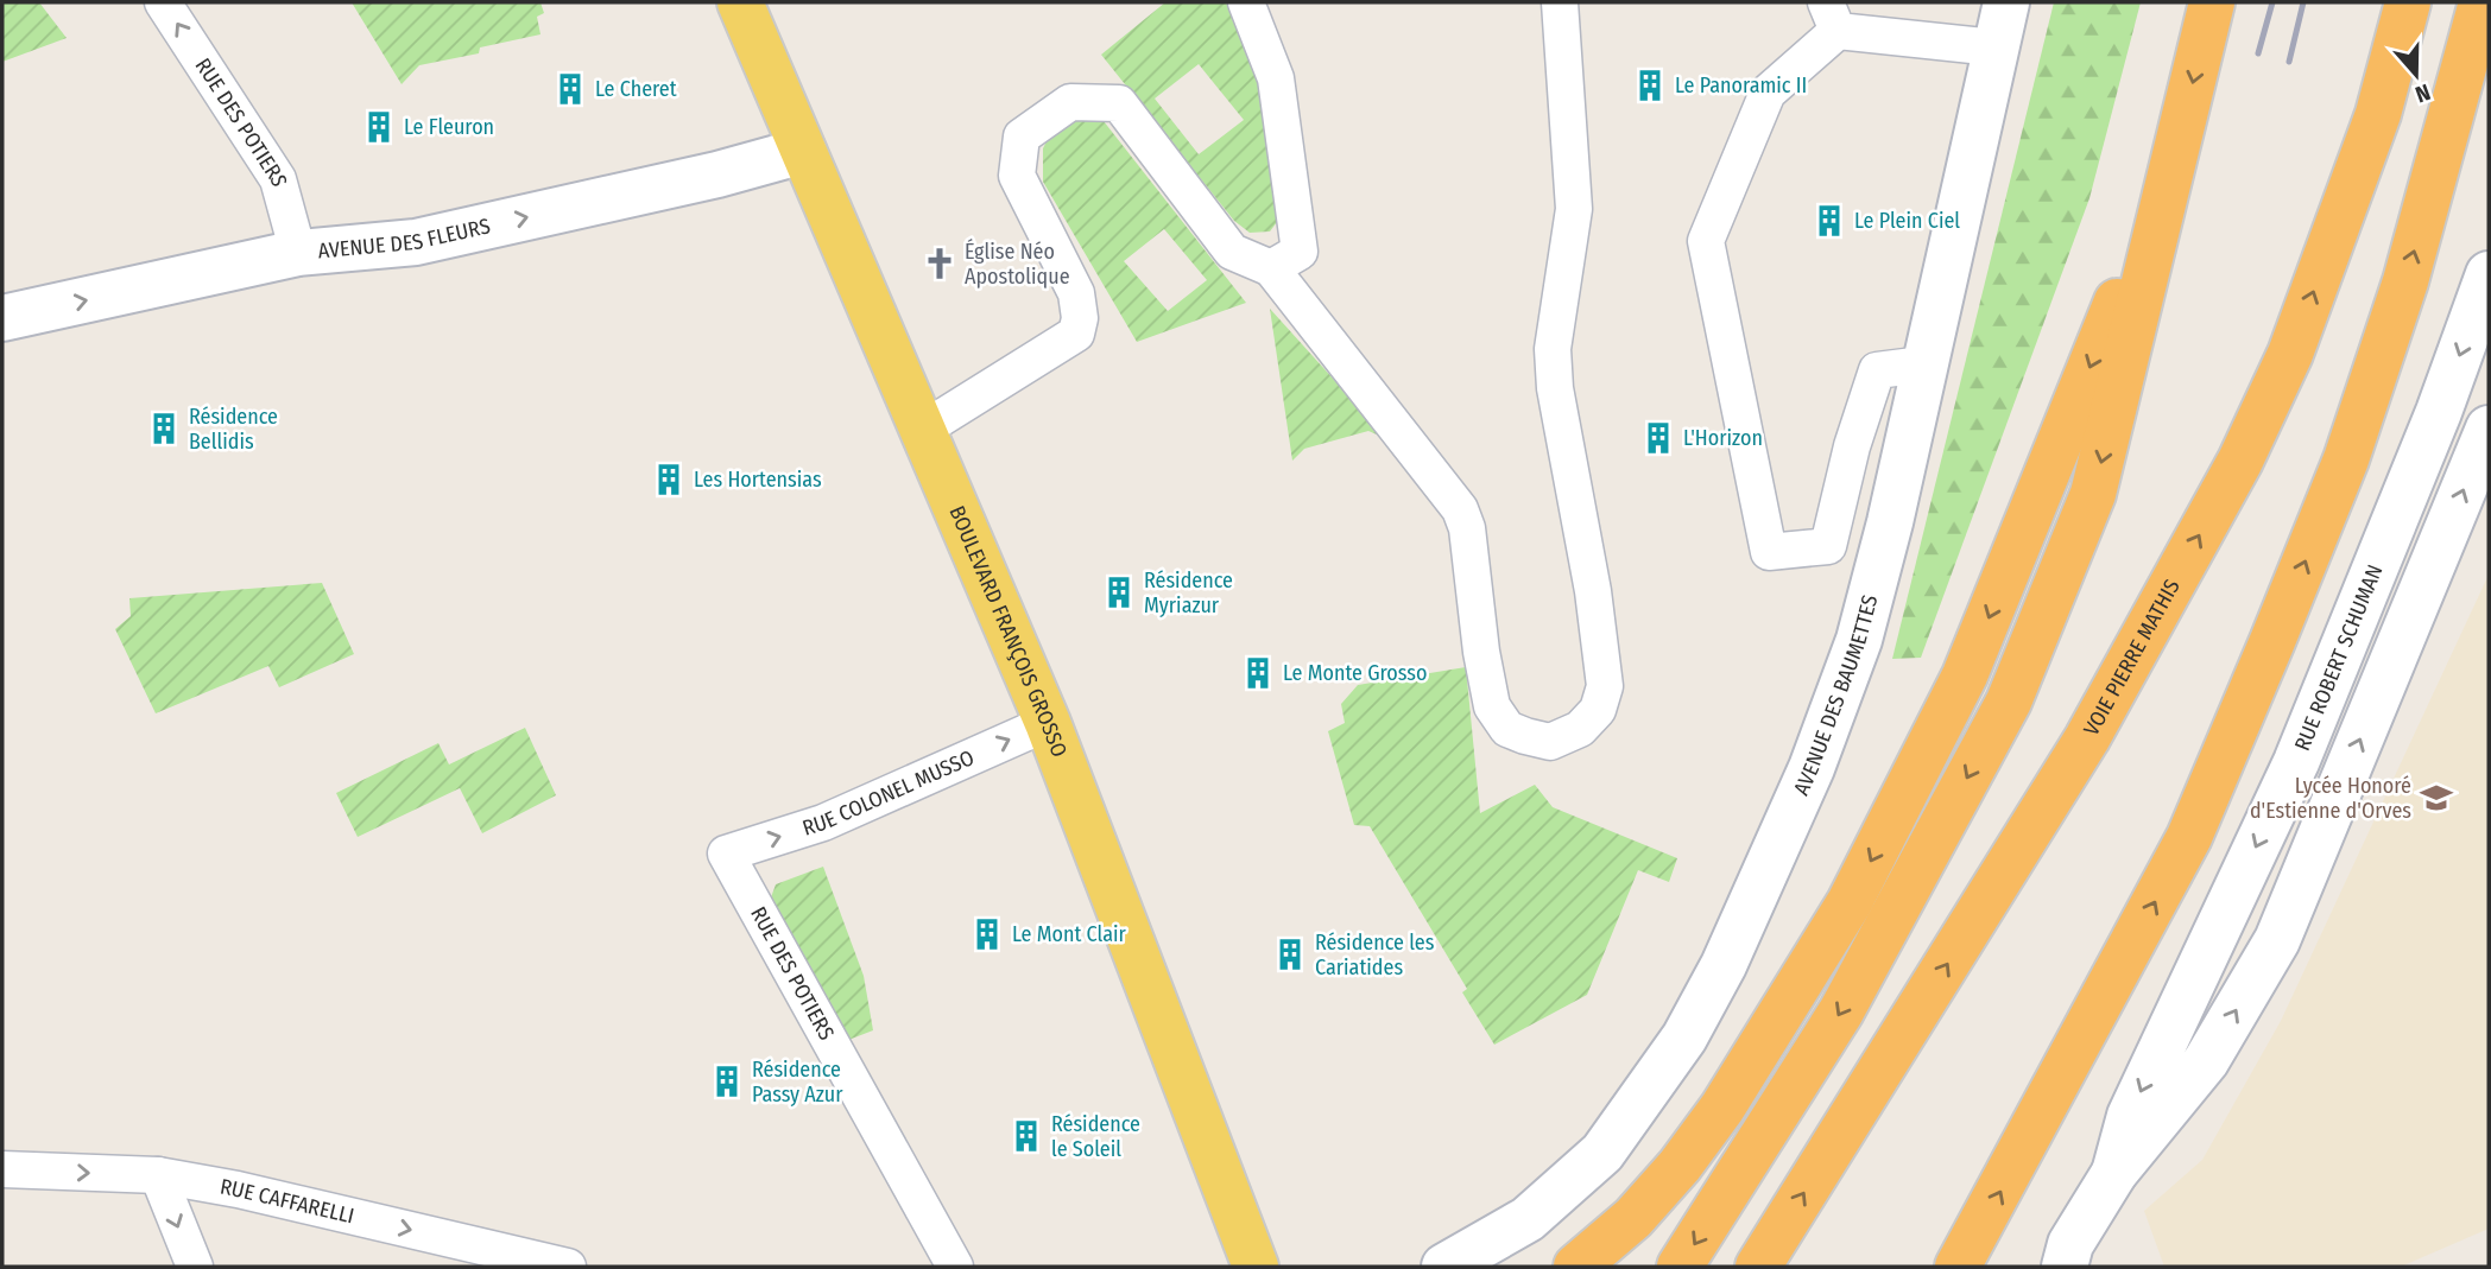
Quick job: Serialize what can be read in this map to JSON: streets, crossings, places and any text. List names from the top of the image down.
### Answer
{
  "streets": {
    "highway": ["VOIE PIERRE MATHIS"],
    "main road": ["BOULEVARD FRANÇOIS GROSSO"],
    "street": [
      "RUE DES POTIERS",
      "AVENUE DES FLEURS",
      "RUE ROBERT SCHUMAN",
      "AVENUE DES BAUMETTES",
      "RUE COLONEL MUSSO",
      "RUE CAFFARELLI"
    ]
  },
  "crossings": [
    ["RUE DES POTIERS", "AVENUE DES FLEURS"],
    ["RUE DES POTIERS", "RUE COLONEL MUSSO"],
    ["AVENUE DES FLEURS", "BOULEVARD FRANÇOIS GROSSO"],
    ["BOULEVARD FRANÇOIS GROSSO", "RUE COLONEL MUSSO"]
  ],
  "one_way": [
    "RUE DES POTIERS",
    "AVENUE DES FLEURS",
    "RUE COLONEL MUSSO",
    "RUE CAFFARELLI"
  ],
  "places": {
    "building": [
      "Le Panoramic II",
      "Le Cheret",
      "Le Fleuron",
      "Le Plein Ciel",
      "Résidence Bellidis",
      "L'Horizon",
      "Les Hortensias",
      "Résidence Myriazur",
      "Le Monte Grosso",
      "Le Mont Clair",
      "Résidence les Cariatides",
      "Résidence Passy Azur",
      "Résidence le Soleil"
    ],
    "church": ["Église Néo Apostolique"],
    "school or university": ["Lycée Honoré d'Estienne d'Orves"]
  },
  "north": "bottom"
}
